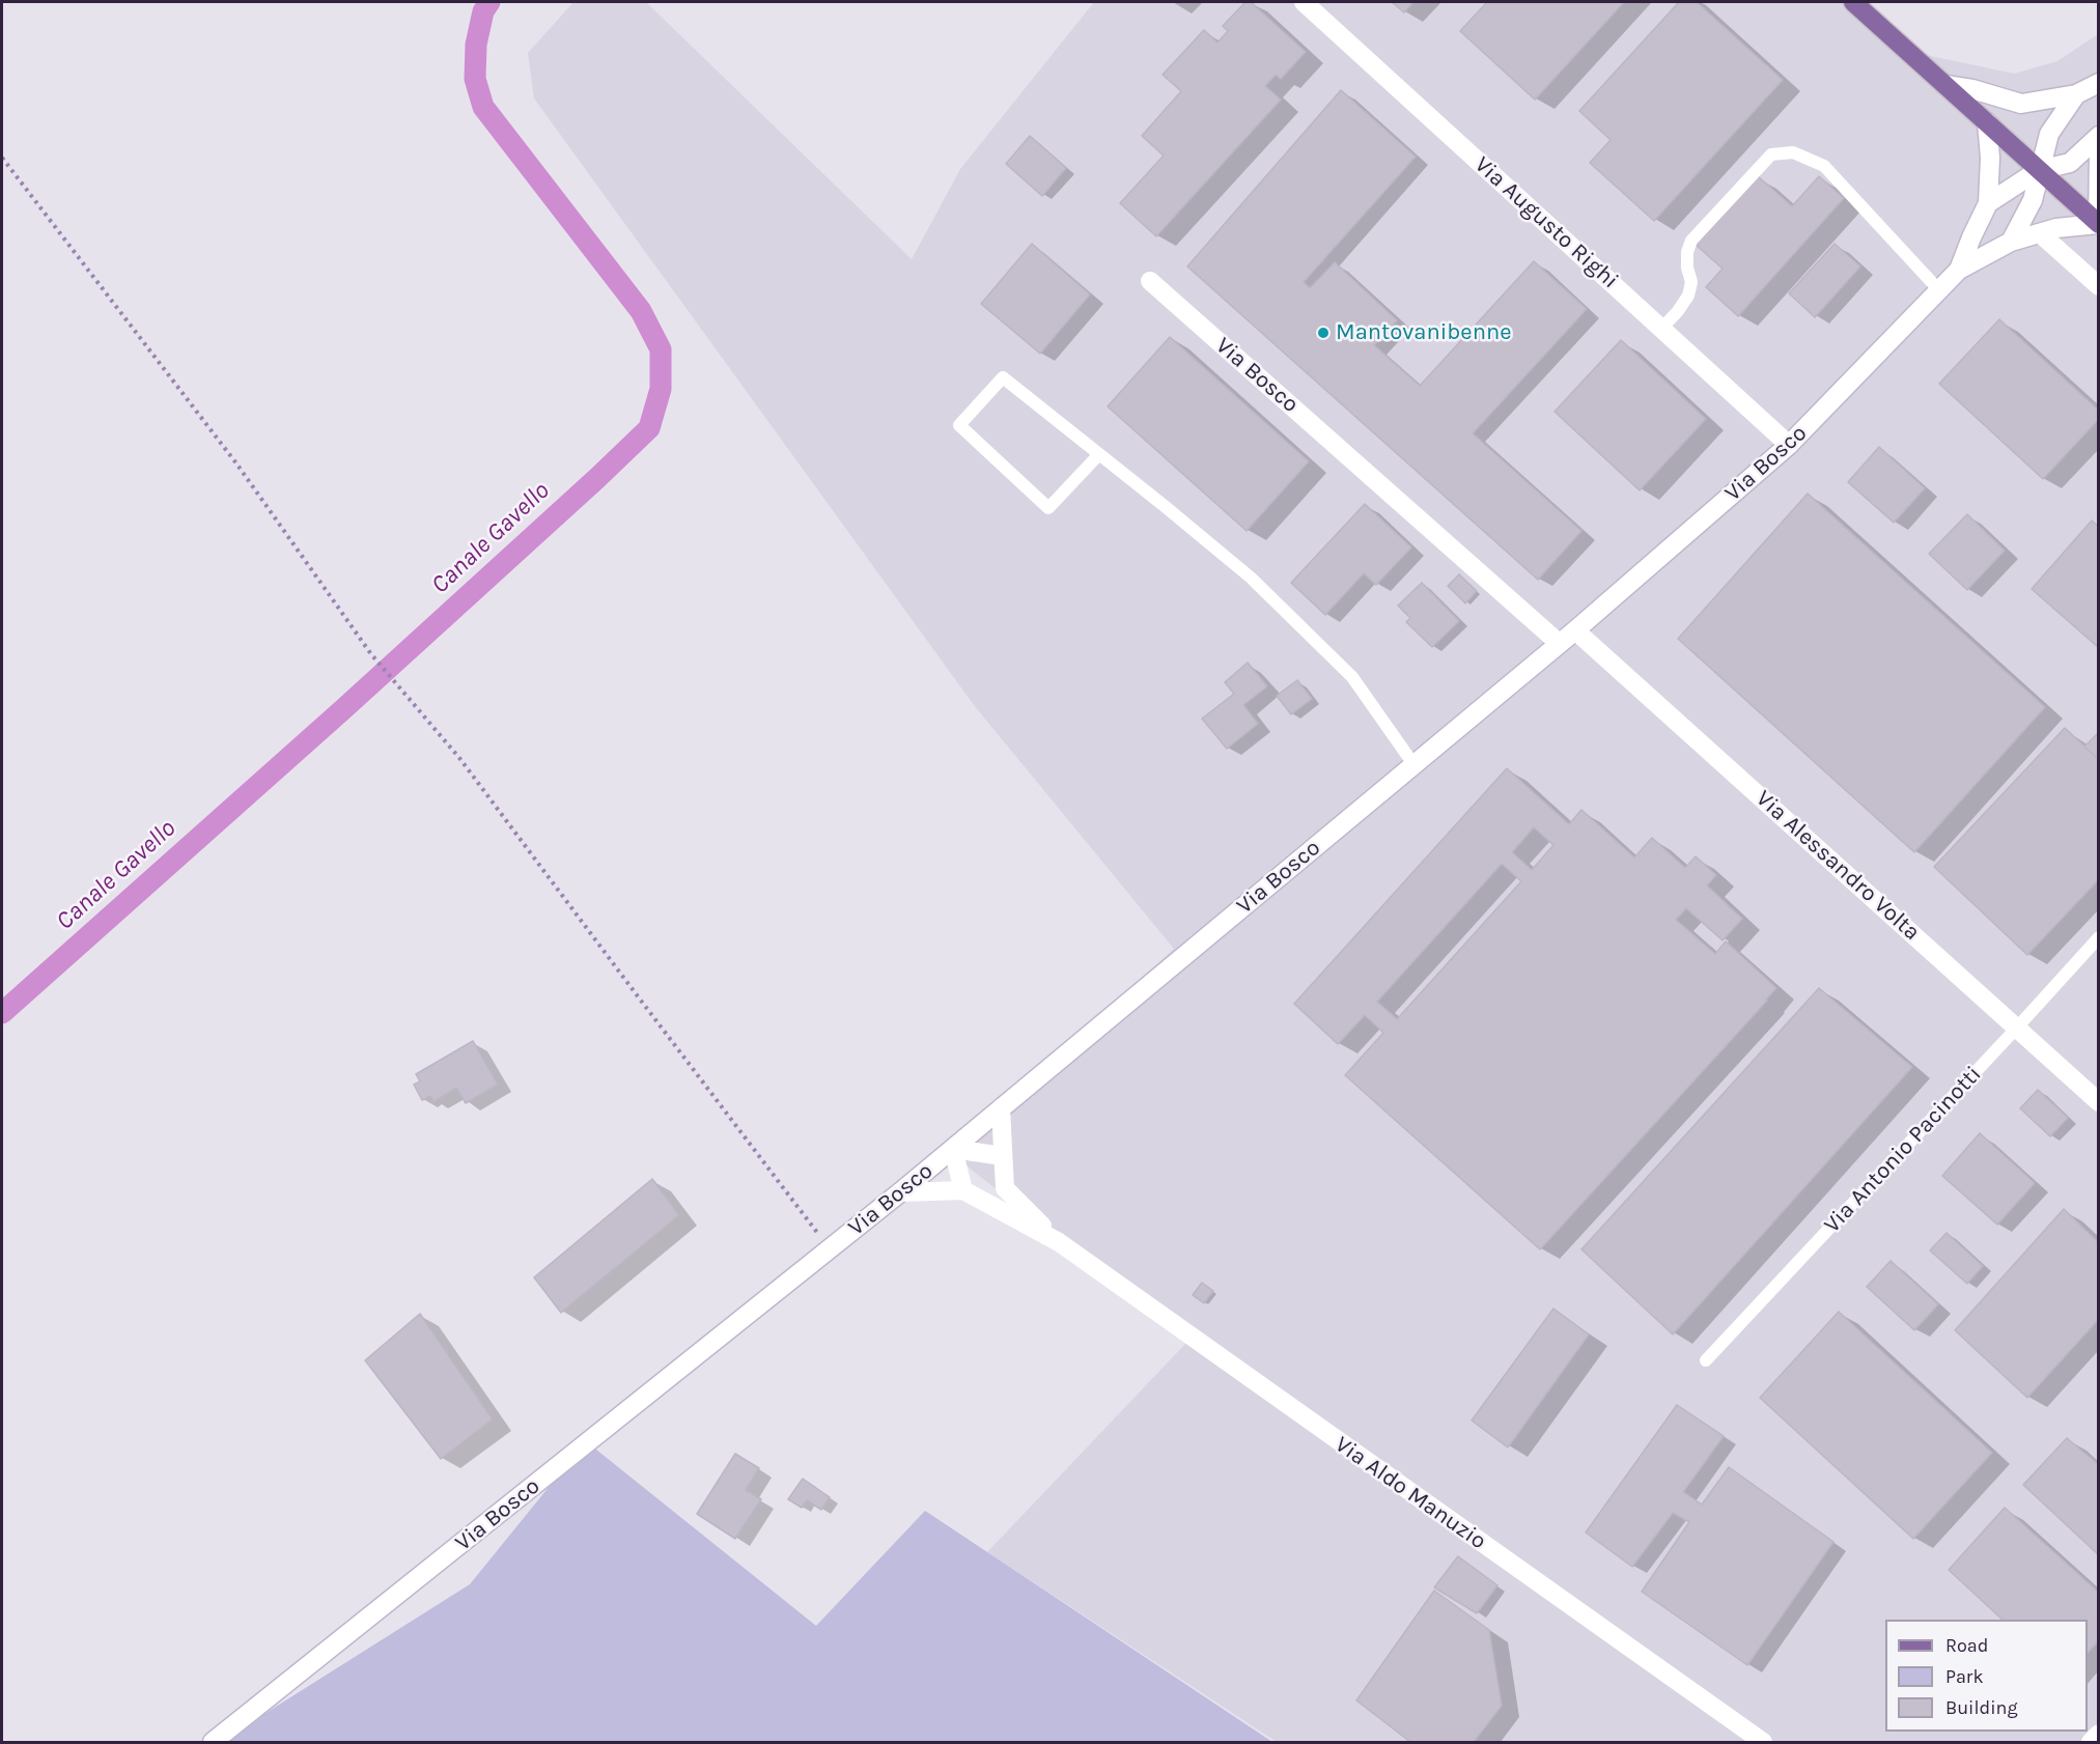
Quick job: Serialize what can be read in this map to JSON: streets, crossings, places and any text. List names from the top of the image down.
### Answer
{
  "streets": {
    "street": [
      "Via Augusto Righi",
      "Via Bosco",
      "Via Alessandro Volta",
      "Via Aldo Manuzio"
    ],
    "lane": ["Via Antonio Pacinotti"]
  },
  "crossings": [
    ["Via Augusto Righi", "Via Bosco"],
    ["Via Bosco", "Via Alessandro Volta"],
    ["Via Bosco", "Via Aldo Manuzio"],
    ["Via Alessandro Volta", "Via Antonio Pacinotti"]
  ],
  "water": ["Canale Gavello"],
  "places": ["Mantovanibenne"],
  "legend": ["Road", "Park", "Building"]
}
